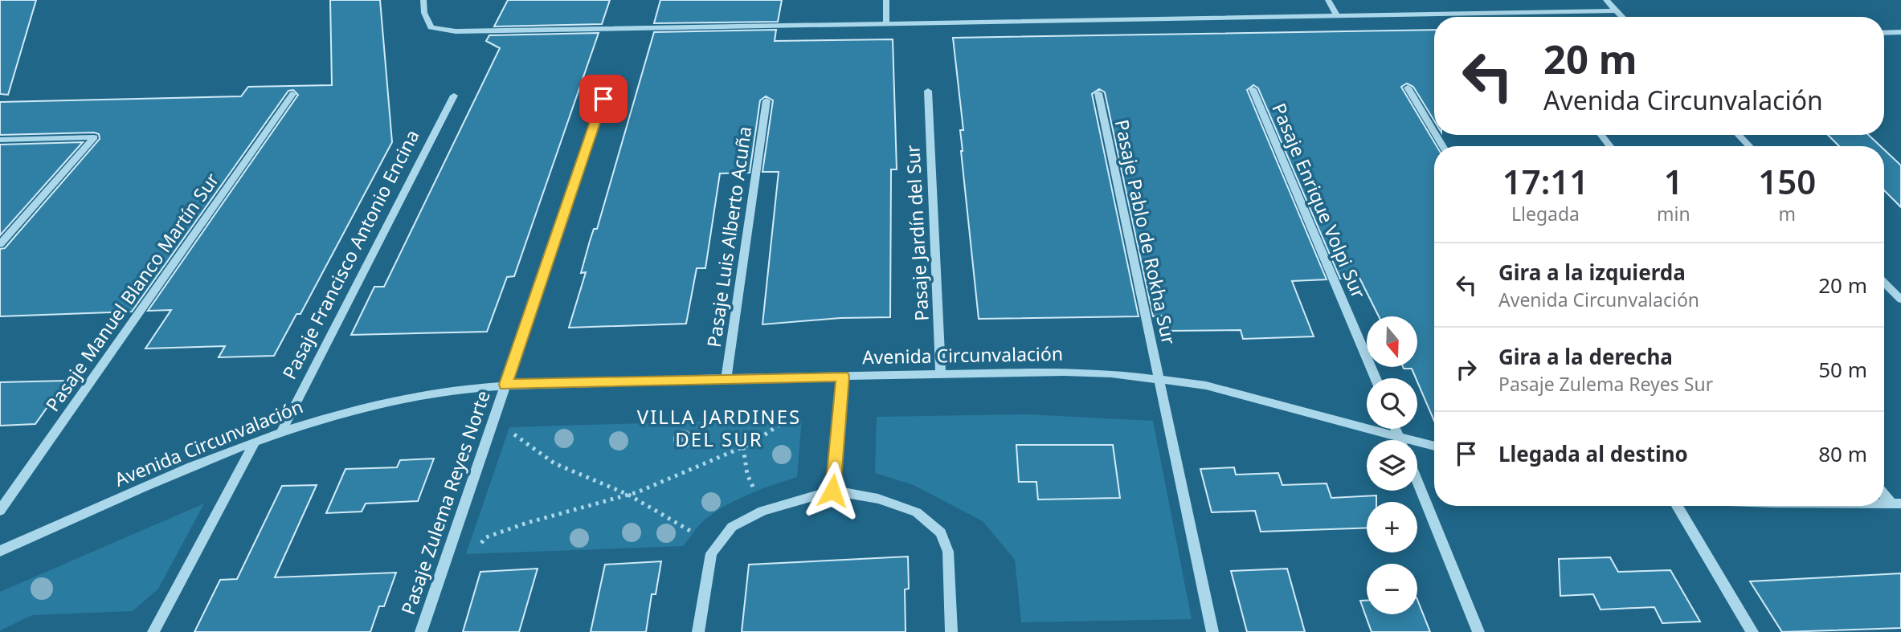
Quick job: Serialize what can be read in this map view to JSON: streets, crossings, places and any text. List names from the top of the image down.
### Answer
{
  "streets": {
    "street": [
      "Pasaje Enrique Volpi Sur",
      "Pasaje Pablo de Rokha Sur",
      "Pasaje Jardín del Sur",
      "Pasaje Luis Alberto Acuña",
      "Pasaje Francisco Antonio Encina",
      "Pasaje Manuel Blanco Martín Sur",
      "Avenida Circunvalación",
      "Pasaje Zulema Reyes Norte"
    ]
  },
  "crossings": [
    ["Pasaje Pablo de Rokha Sur", "Avenida Circunvalación"],
    ["Pasaje Jardín del Sur", "Avenida Circunvalación"],
    ["Pasaje Luis Alberto Acuña", "Avenida Circunvalación"],
    ["Pasaje Francisco Antonio Encina", "Avenida Circunvalación"],
    ["Avenida Circunvalación", "Pasaje Zulema Reyes Norte"]
  ],
  "districts": ["VILLA JARDINES DEL SUR"],
  "north": "bottom",
  "page": {
    "turn": ["20 m", "Avenida Circunvalación"],
    "eta": [
      "17:11",
      "Llegada",
      "1",
      "min",
      "150",
      "m"
    ],
    "list": [
      {
        "name": "Gira a la izquierda",
        "note": "Avenida Circunvalación",
        "value": "20 m"
      },
      {
        "name": "Gira a la derecha",
        "note": "Pasaje Zulema Reyes Sur",
        "value": "50 m"
      },
      {
        "name": "Llegada al destino",
        "value": "80 m"
      }
    ],
    "map_buttons": ["+", "−"]
  }
}
